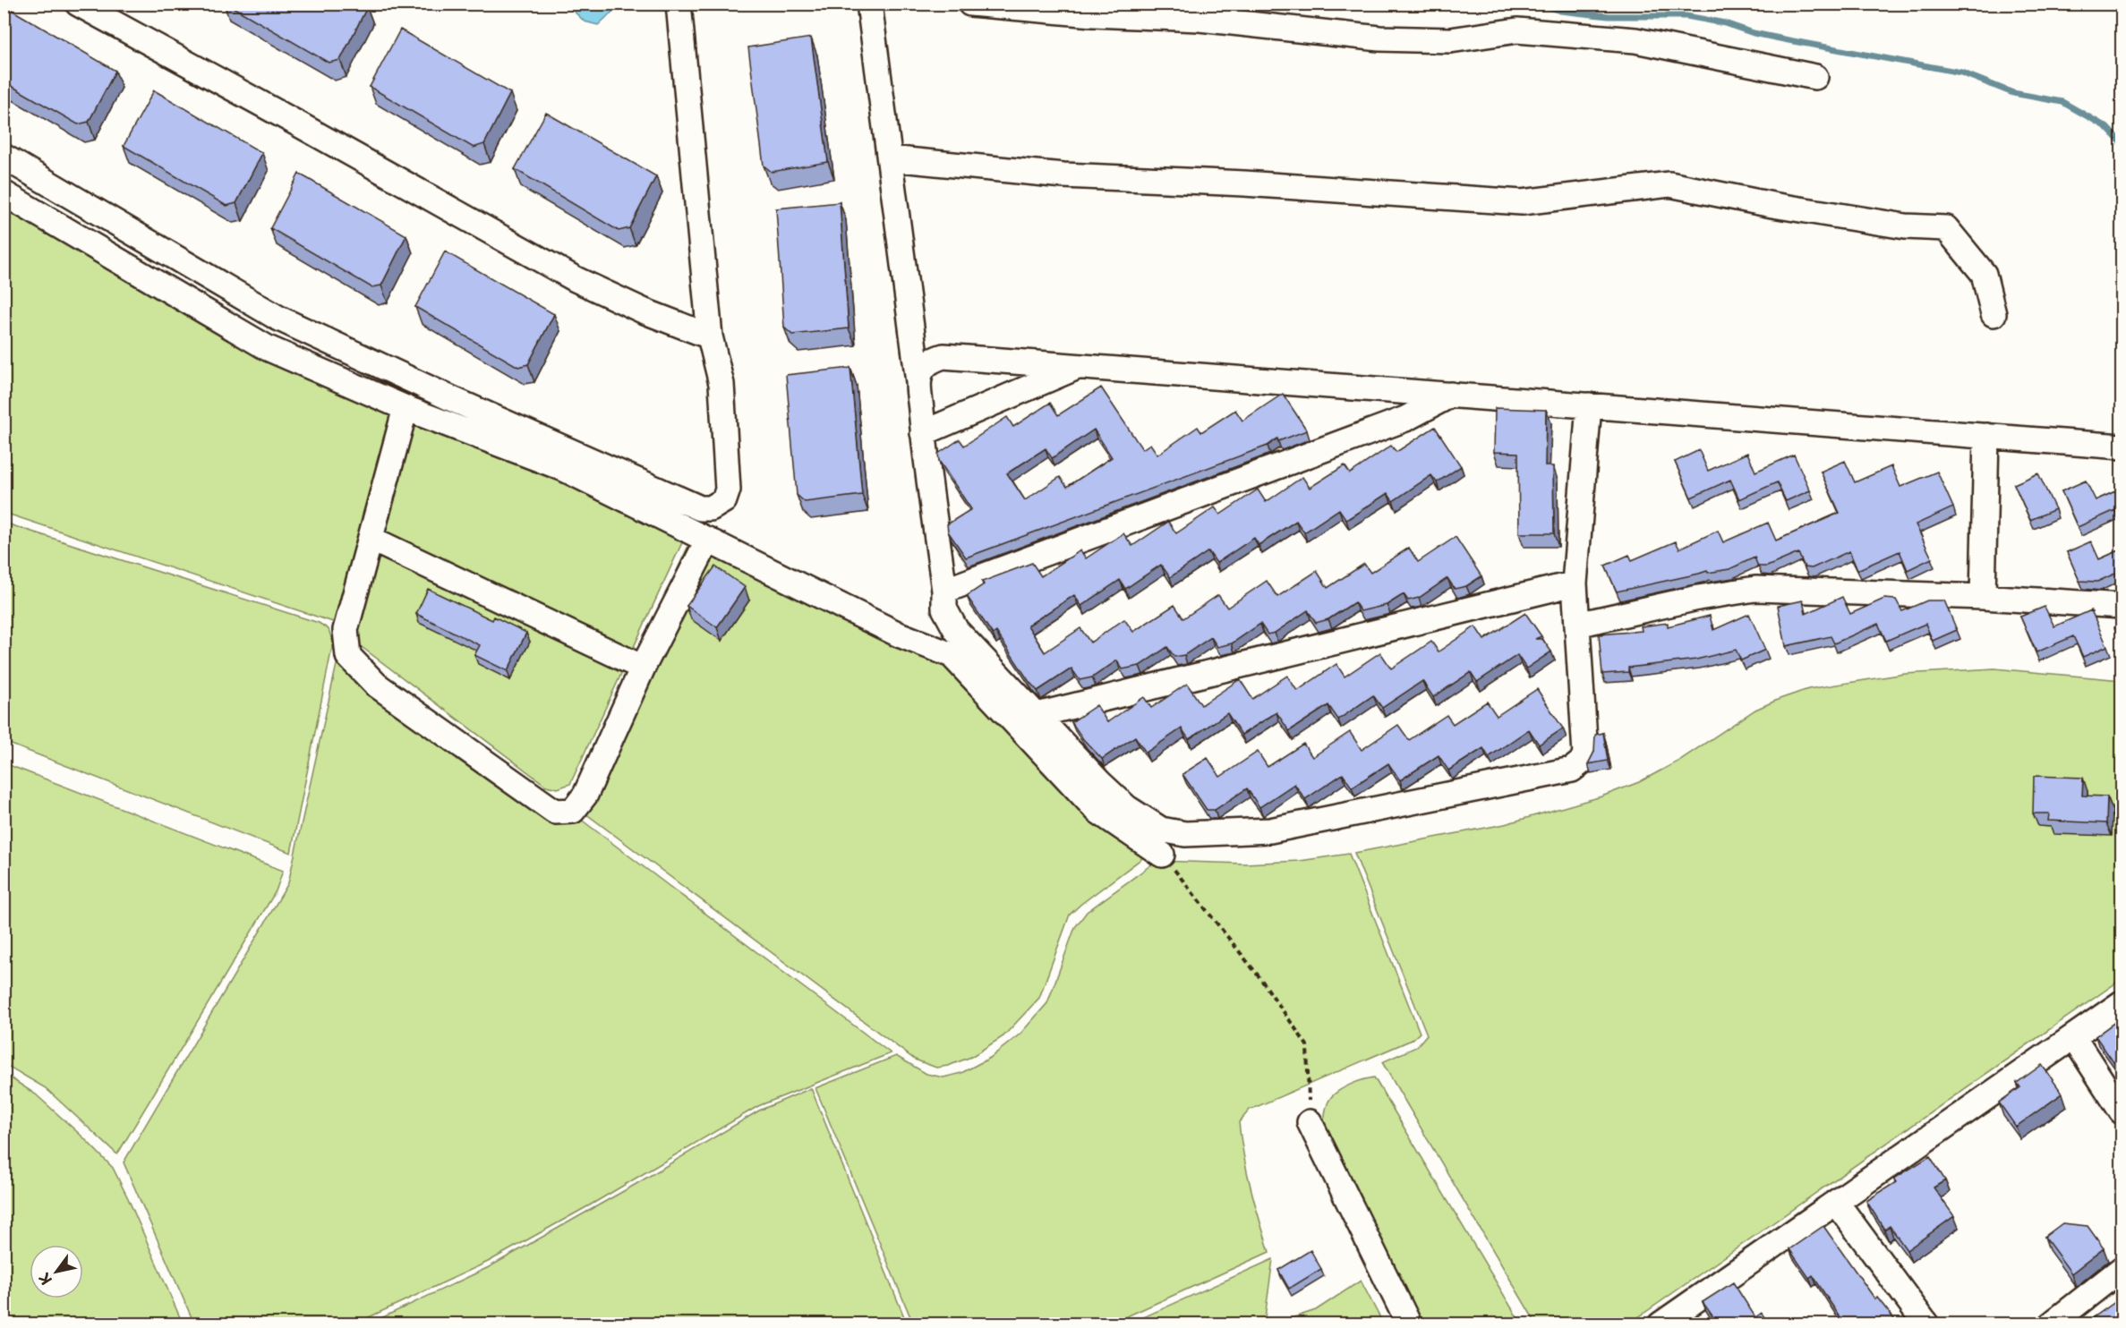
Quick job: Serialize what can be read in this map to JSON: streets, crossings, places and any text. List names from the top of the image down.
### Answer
{
  "north": "bottom left"
}
